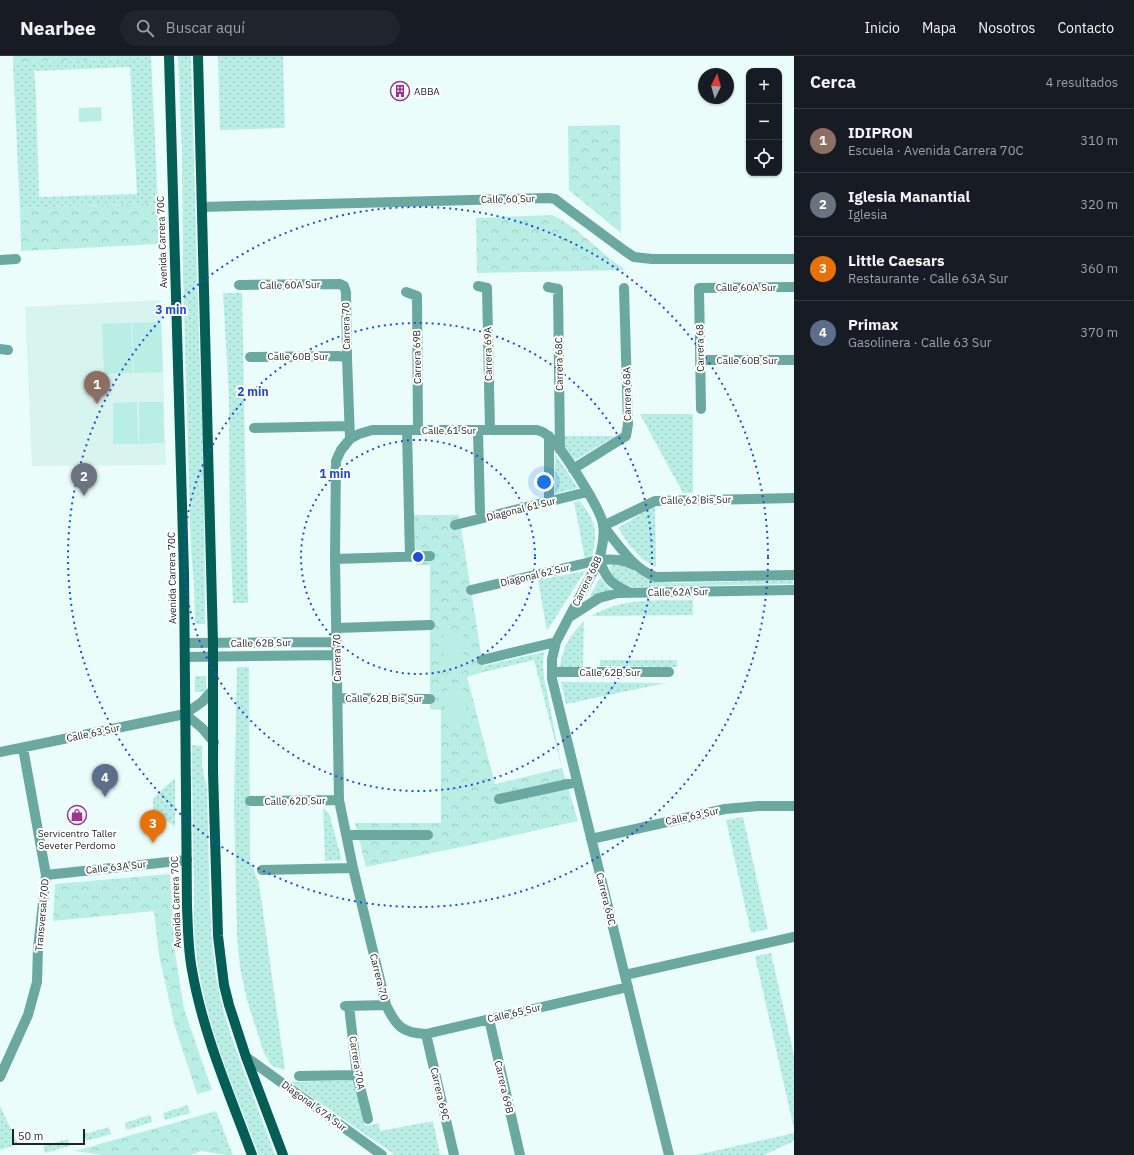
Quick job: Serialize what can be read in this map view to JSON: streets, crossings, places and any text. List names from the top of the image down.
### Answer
{
  "streets": {
    "main road": ["Avenida Carrera 70C"],
    "street": [
      "Calle 60 Sur",
      "Calle 60A Sur",
      "Carrera 70",
      "Carrera 68",
      "Carrera 69A",
      "Calle 60B Sur",
      "Carrera 69B",
      "Carrera 68C",
      "Carrera 68A",
      "Calle 61 Sur",
      "Calle 62 Bis Sur",
      "Diagonal 61 Sur",
      "Diagonal 62 Sur",
      "Carrera 68B",
      "Calle 62A Sur",
      "Calle 62B Sur",
      "Calle 62B Bis Sur",
      "Calle 63 Sur",
      "Calle 62D Sur",
      "Calle 63A Sur",
      "Transversal 70D",
      "Calle 65 Sur",
      "Carrera 70A",
      "Carrera 69C",
      "Diagonal 67A Sur"
    ]
  },
  "crossings": [
    ["Avenida Carrera 70C", "Calle 62B Sur"],
    ["Avenida Carrera 70C", "Calle 63 Sur"],
    ["Avenida Carrera 70C", "Calle 63A Sur"],
    ["Calle 60A Sur", "Carrera 70"],
    ["Calle 60A Sur", "Carrera 68"],
    ["Carrera 70", "Calle 60B Sur"],
    ["Carrera 70", "Calle 61 Sur"],
    ["Carrera 70", "Calle 62B Sur"],
    ["Carrera 70", "Calle 62B Bis Sur"],
    ["Carrera 70", "Calle 62D Sur"],
    ["Carrera 70", "Calle 65 Sur"],
    ["Carrera 70", "Carrera 70A"],
    ["Carrera 68", "Calle 60B Sur"],
    ["Carrera 69A", "Calle 61 Sur"],
    ["Carrera 69B", "Calle 61 Sur"],
    ["Carrera 69B", "Calle 65 Sur"],
    ["Carrera 68C", "Carrera 68B"],
    ["Carrera 68C", "Calle 62B Sur"],
    ["Carrera 68C", "Calle 63 Sur"],
    ["Carrera 68C", "Calle 65 Sur"],
    ["Carrera 68A", "Carrera 68B"],
    ["Calle 61 Sur", "Carrera 68B"],
    ["Calle 62 Bis Sur", "Carrera 68B"],
    ["Calle 62 Bis Sur", "Calle 62A Sur"],
    ["Diagonal 61 Sur", "Carrera 68B"],
    ["Diagonal 62 Sur", "Carrera 68B"],
    ["Diagonal 62 Sur", "Calle 62A Sur"],
    ["Carrera 68B", "Calle 62A Sur"],
    ["Calle 63 Sur", "Transversal 70D"],
    ["Calle 63A Sur", "Transversal 70D"],
    ["Calle 65 Sur", "Carrera 69C"]
  ],
  "places": {
    "building": ["ABBA"],
    "shop": ["Servicentro Taller Seveter Perdomo"]
  },
  "scale_bar": "50 m",
  "north": "top",
  "page": {
    "header": "Nearbee",
    "search": "Buscar aquí",
    "nav": [
      "Inicio",
      "Mapa",
      "Nosotros",
      "Contacto"
    ],
    "heading": ["Cerca", "4 resultados"],
    "map_buttons": ["+", "−"],
    "list": [
      {
        "mark": "1",
        "name": "IDIPRON",
        "note": "Escuela · Avenida Carrera 70C",
        "value": "310 m"
      },
      {
        "mark": "2",
        "name": "Iglesia Manantial",
        "note": "Iglesia",
        "value": "320 m"
      },
      {
        "mark": "3",
        "name": "Little Caesars",
        "note": "Restaurante · Calle 63A Sur",
        "value": "360 m"
      },
      {
        "mark": "4",
        "name": "Primax",
        "note": "Gasolinera · Calle 63 Sur",
        "value": "370 m"
      }
    ],
    "pins": [
      "1",
      "2",
      "4",
      "3"
    ],
    "scale": "50 m"
  },
  "rings": ["3 min", "2 min", "1 min"]
}
